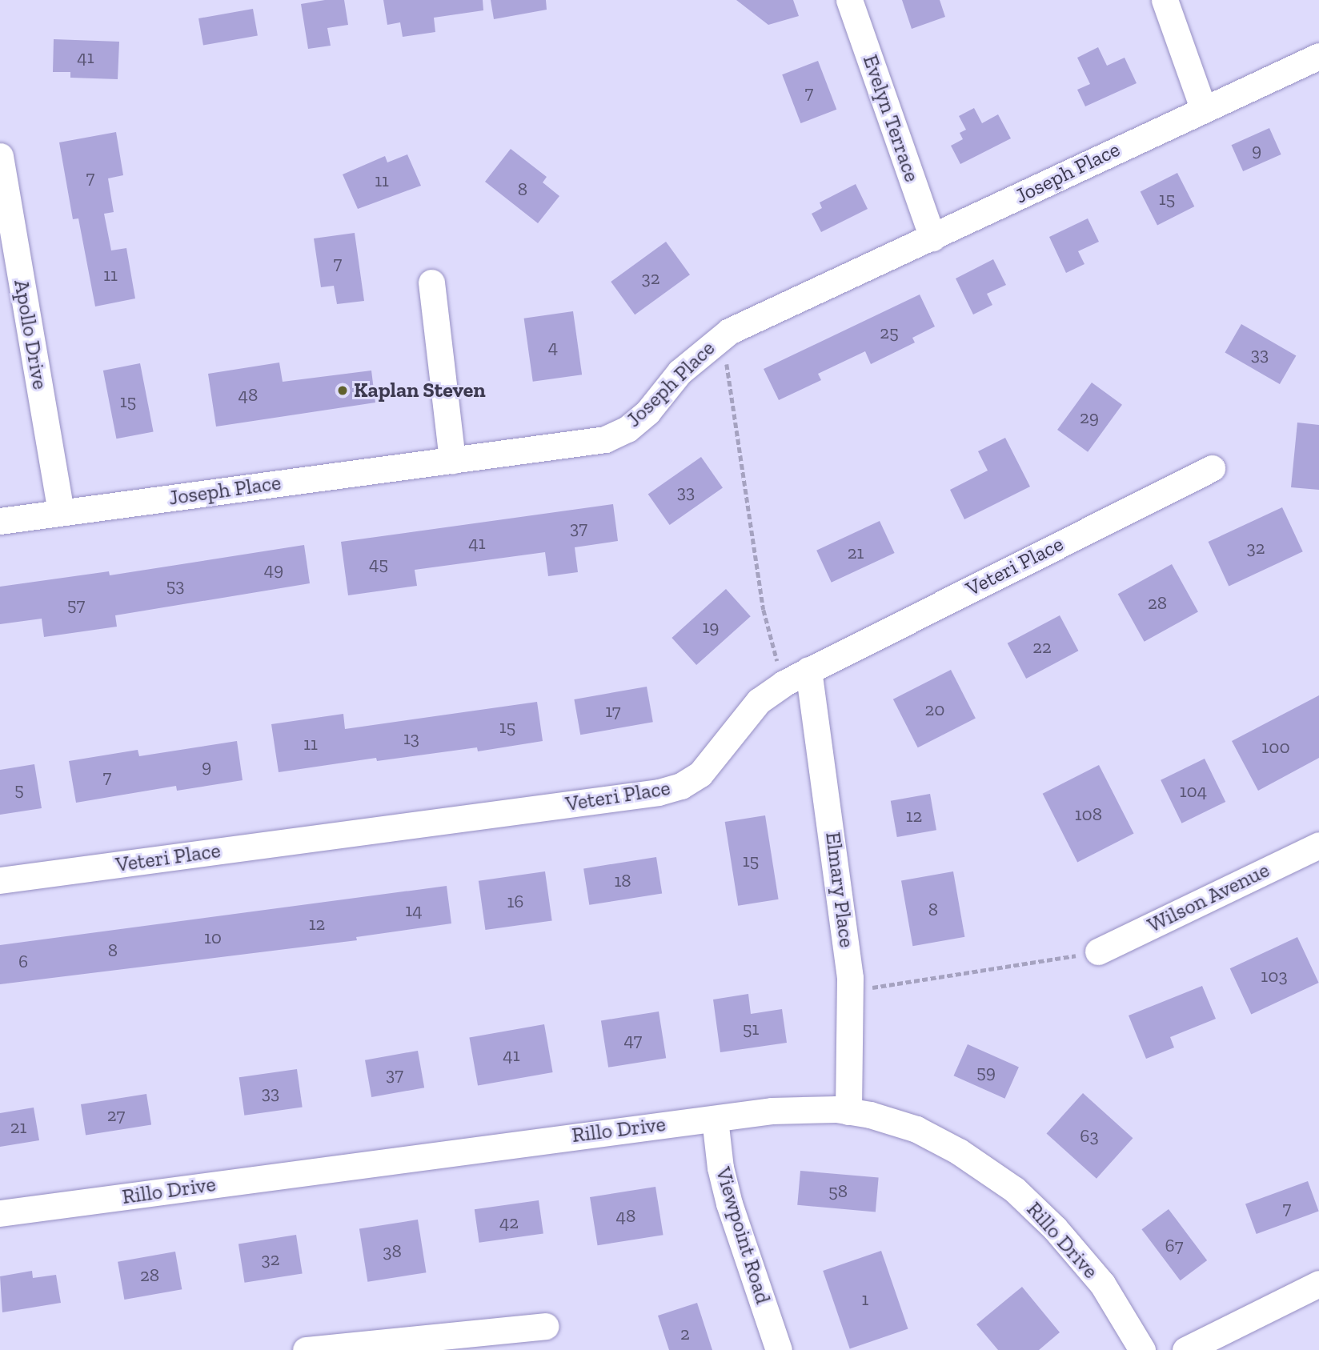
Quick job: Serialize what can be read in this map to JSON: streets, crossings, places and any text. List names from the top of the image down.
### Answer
{
  "streets": {
    "street": [
      "Evelyn Terrace",
      "Joseph Place",
      "Apollo Drive",
      "Veteri Place",
      "Elmary Place",
      "Wilson Avenue",
      "Rillo Drive",
      "Viewpoint Road"
    ]
  },
  "crossings": [
    ["Evelyn Terrace", "Joseph Place"],
    ["Joseph Place", "Apollo Drive"],
    ["Veteri Place", "Elmary Place"],
    ["Elmary Place", "Rillo Drive"],
    ["Rillo Drive", "Viewpoint Road"]
  ],
  "places": ["Kaplan Steven"],
  "house_numbers": [
    "41",
    "7",
    "9",
    "7",
    "11",
    "8",
    "15",
    "7",
    "11",
    "32",
    "25",
    "4",
    "33",
    "48",
    "15",
    "29",
    "33",
    "37",
    "41",
    "32",
    "21",
    "45",
    "49",
    "53",
    "28",
    "57",
    "19",
    "22",
    "20",
    "17",
    "15",
    "13",
    "11",
    "100",
    "9",
    "7",
    "5",
    "104",
    "108",
    "12",
    "15",
    "18",
    "16",
    "8",
    "14",
    "12",
    "10",
    "8",
    "6",
    "103",
    "51",
    "47",
    "41",
    "59",
    "37",
    "33",
    "27",
    "21",
    "63",
    "58",
    "7",
    "48",
    "42",
    "67",
    "38",
    "32",
    "28",
    "1",
    "2"
  ]
}
